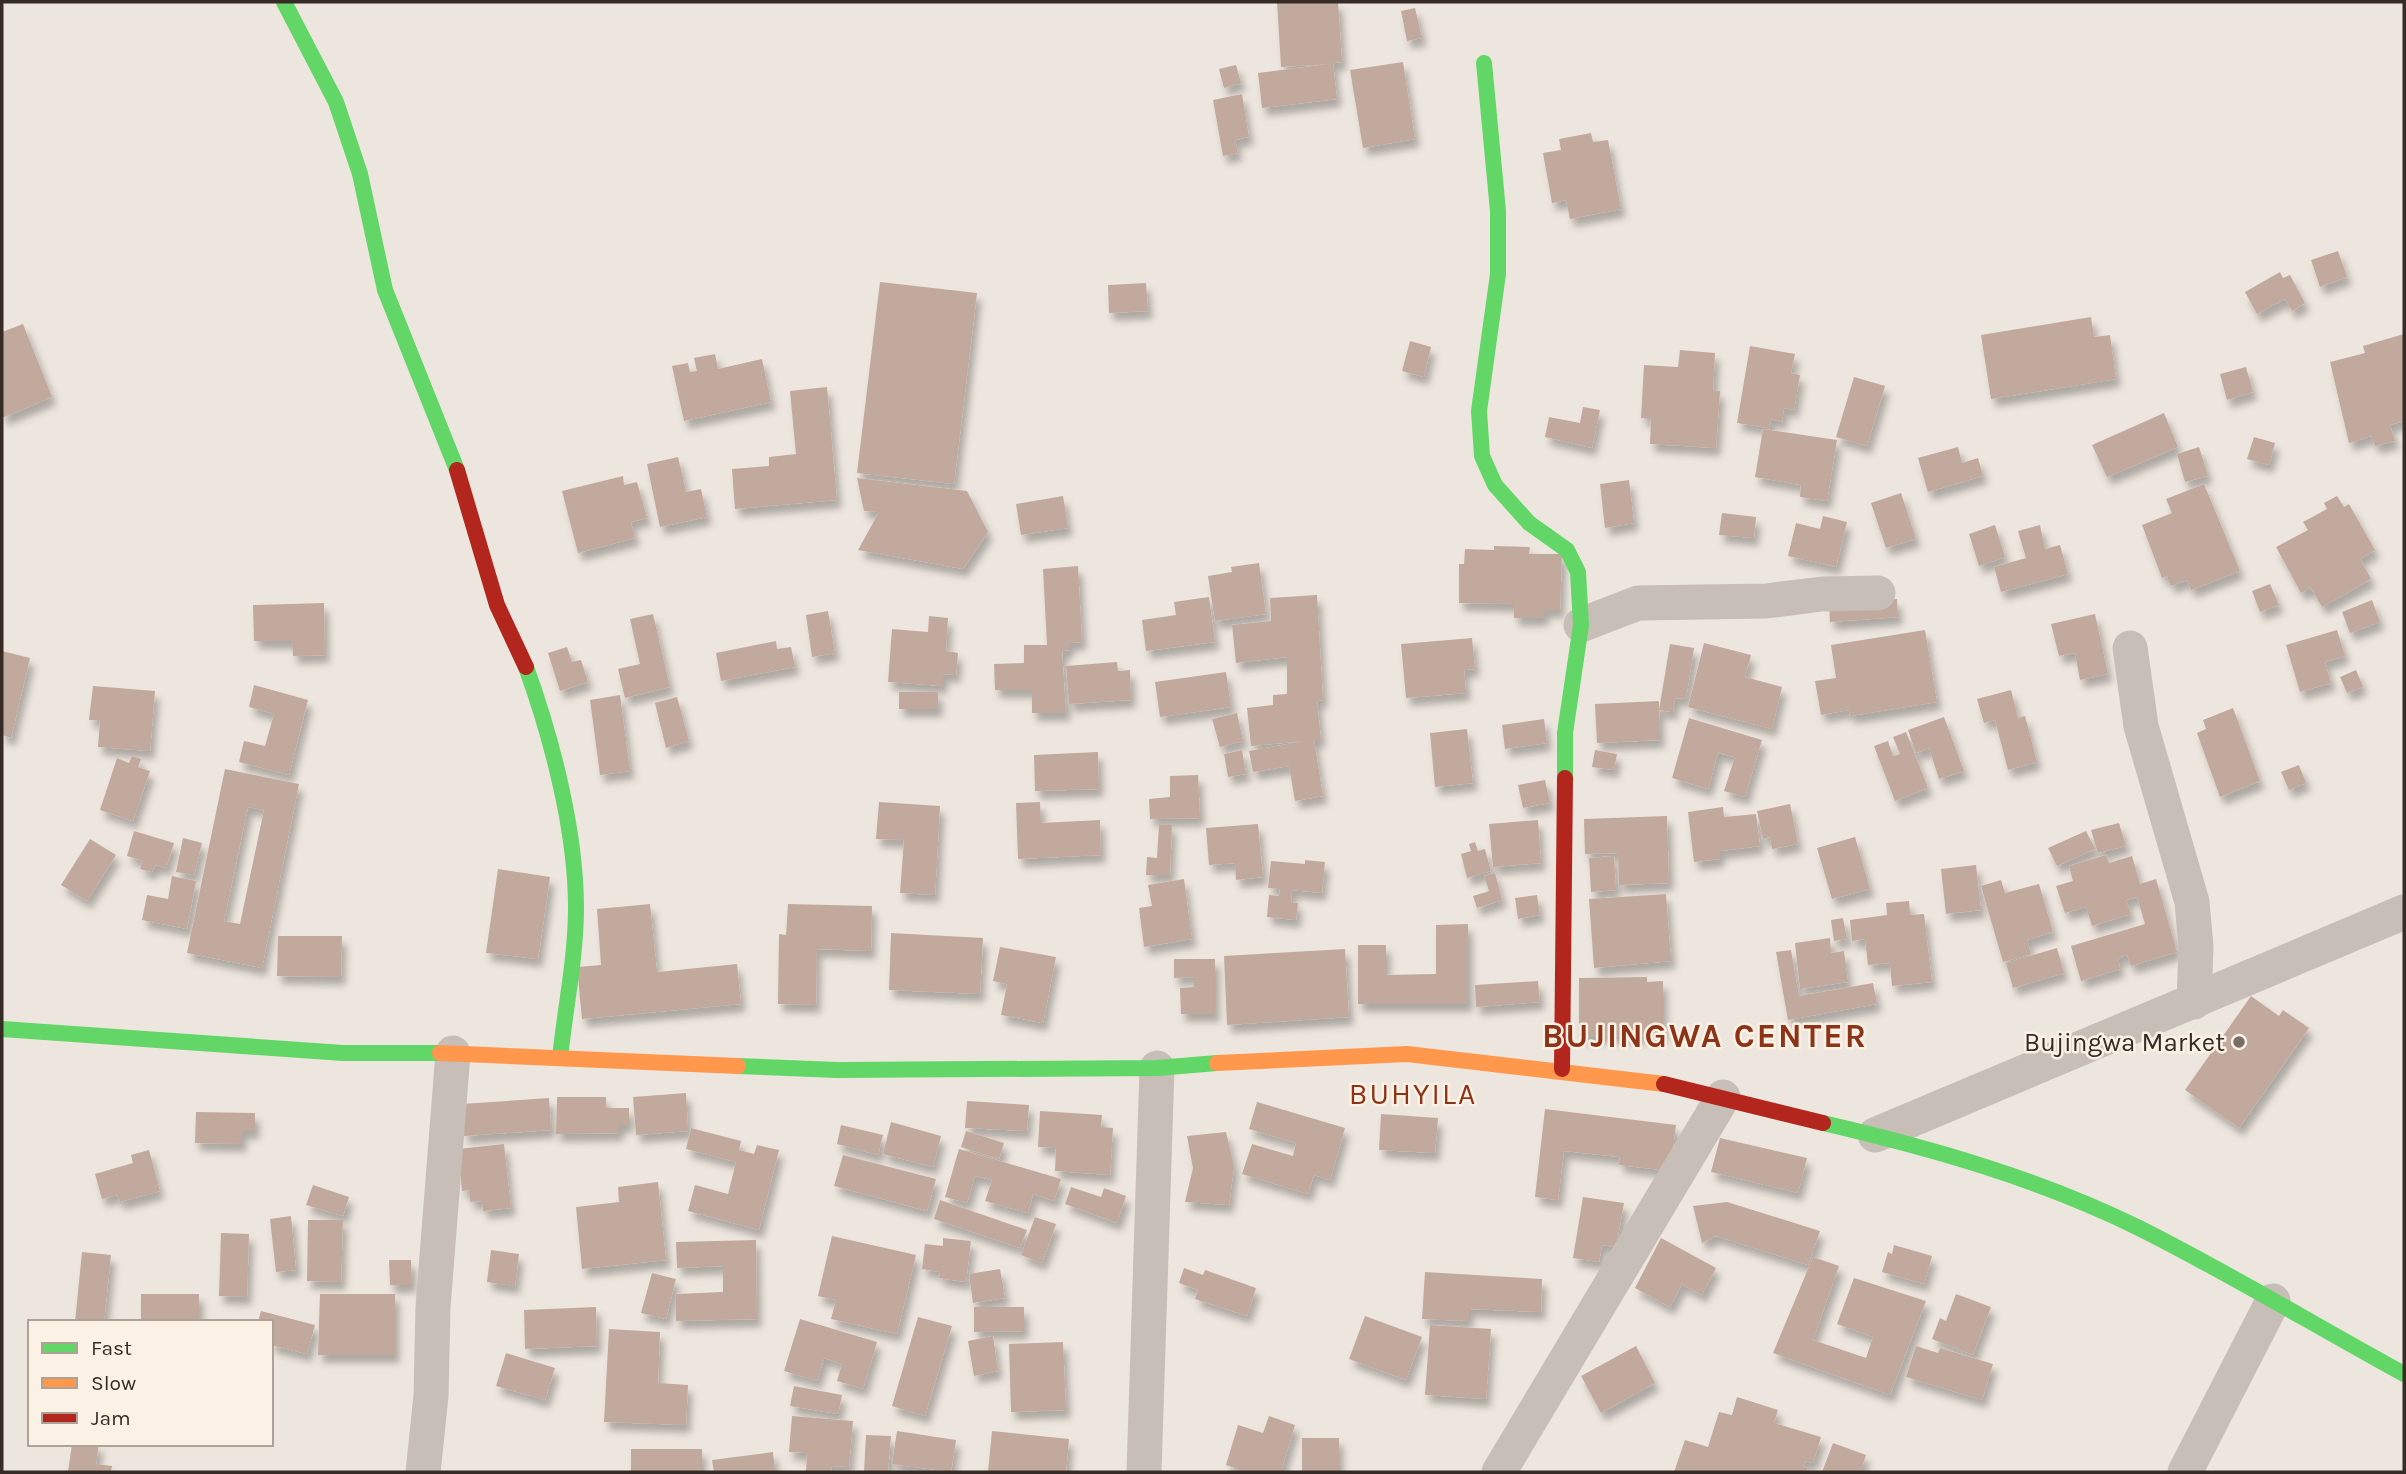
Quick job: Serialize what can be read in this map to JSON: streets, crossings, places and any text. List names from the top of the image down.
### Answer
{
  "districts": ["BUJINGWA CENTER", "BUHYILA"],
  "places": ["Bujingwa Market"],
  "legend": ["Fast", "Slow", "Jam"]
}
